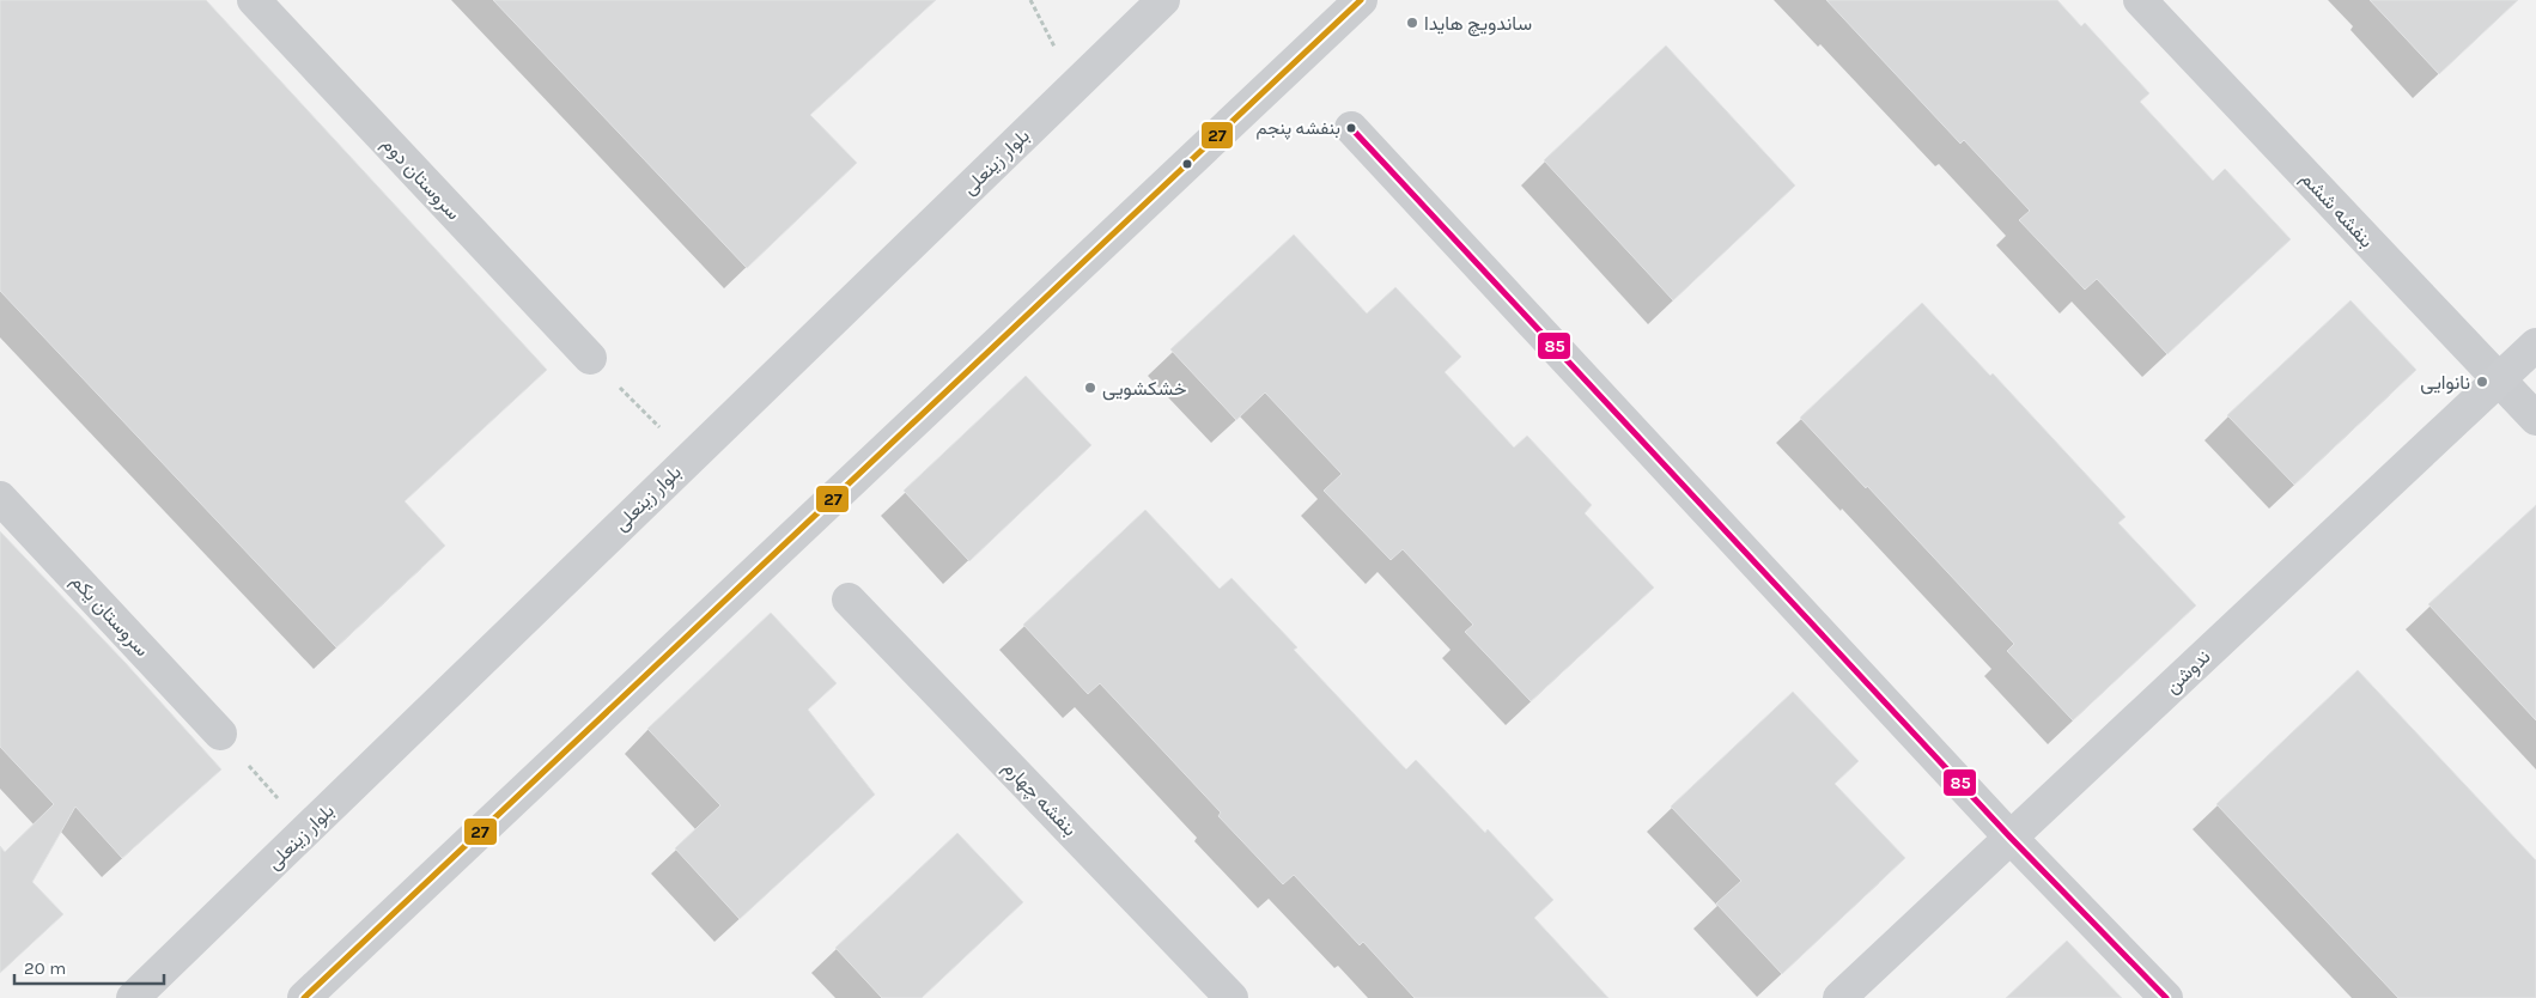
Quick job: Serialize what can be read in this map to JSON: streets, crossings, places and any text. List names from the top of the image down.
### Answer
{
  "streets": {
    "main road": ["بلوار زینعلی", "ندوشن"],
    "street": [
      "سروستان دوم",
      "بنفشه ششم",
      "سروستان یکم",
      "بنفشه چهارم"
    ]
  },
  "crossings": [
    ["بنفشه ششم", "ندوشن"]
  ],
  "places": [
    "ساندویچ هایدا",
    "بنفشه پنجم",
    "نانوایی",
    "خشکشویی"
  ],
  "lines": ["transit line 27", "transit line 85"],
  "scale_bar": "20 m"
}
